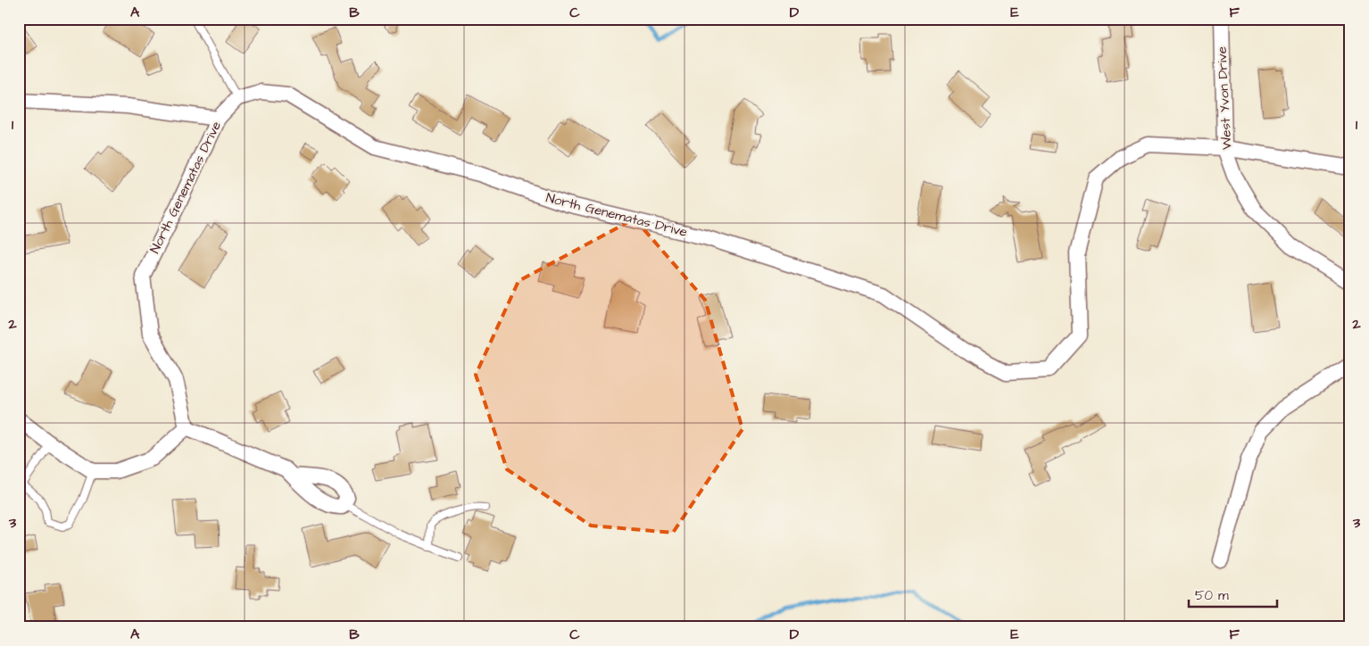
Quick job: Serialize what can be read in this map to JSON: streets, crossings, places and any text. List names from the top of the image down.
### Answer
{
  "streets": {
    "street": ["West Yvon Drive", "North Genematas Drive"]
  },
  "crossings": [
    ["West Yvon Drive", "North Genematas Drive"]
  ],
  "scale_bar": "50 m",
  "grid": {
    "columns": [
      "A",
      "B",
      "C",
      "D",
      "E",
      "F"
    ],
    "rows": ["1", "2", "3"]
  }
}
